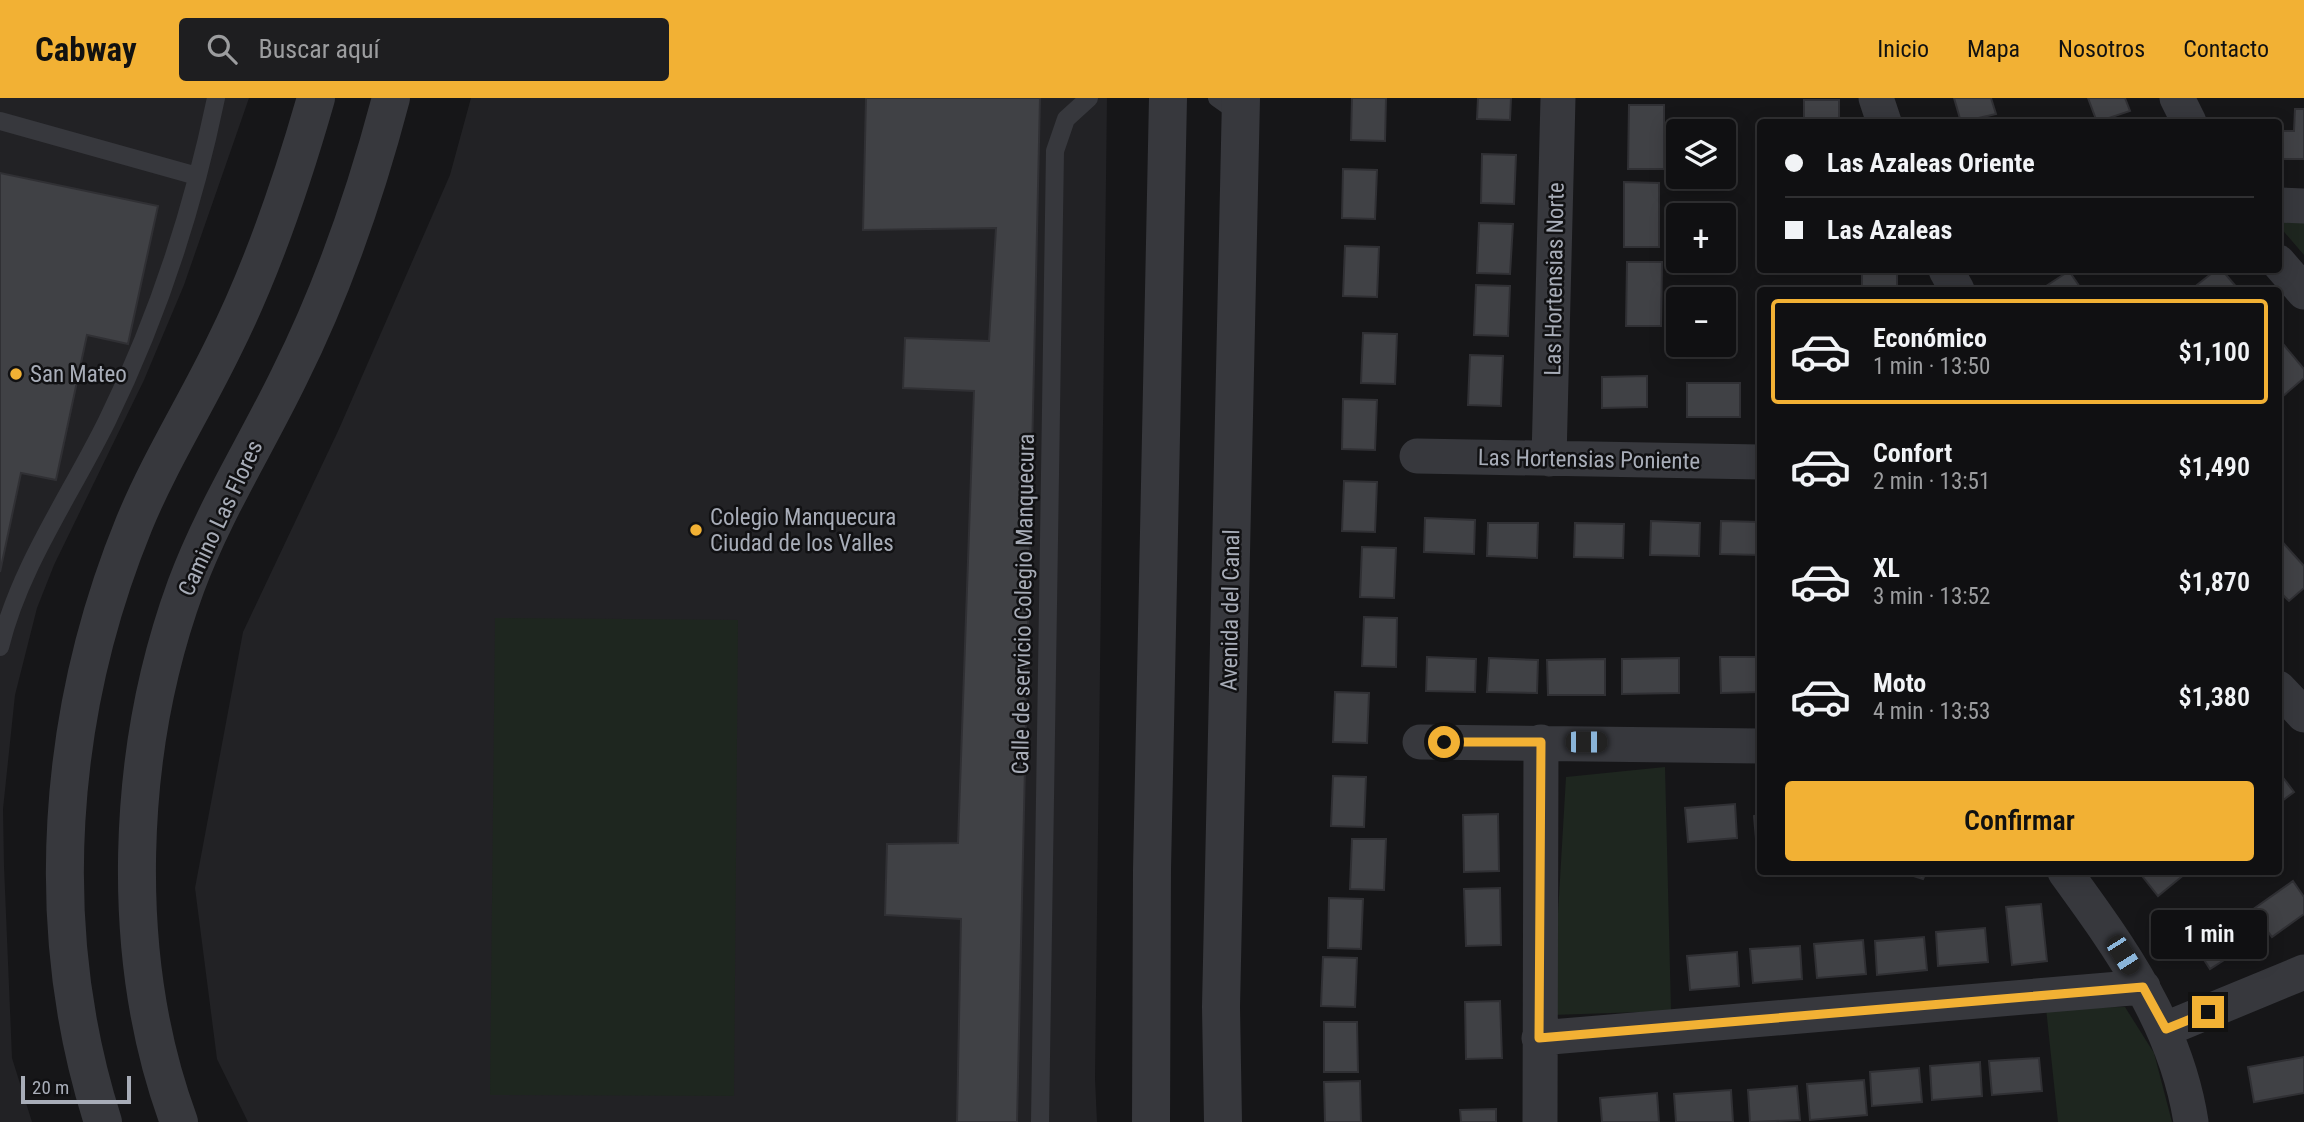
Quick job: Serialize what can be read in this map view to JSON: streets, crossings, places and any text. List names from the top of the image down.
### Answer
{
  "streets": {
    "street": [
      "Las Hortensias Norte",
      "Las Hortensias Poniente",
      "Camino Las Flores",
      "Avenida del Canal"
    ],
    "lane": ["Calle de servicio Colegio Manquecura"]
  },
  "crossings": [
    ["Las Hortensias Norte", "Las Hortensias Poniente"]
  ],
  "places": ["San Mateo", "Colegio Manquecura Ciudad de los Valles"],
  "scale_bar": "20 m",
  "page": {
    "header": "Cabway",
    "search": "Buscar aquí",
    "nav": [
      "Inicio",
      "Mapa",
      "Nosotros",
      "Contacto"
    ],
    "map_buttons": ["+", "−"],
    "banner": ["Las Azaleas Oriente", "Las Azaleas"],
    "list": [
      {
        "name": "Económico",
        "note": "1 min · 13:50",
        "value": "$1,100"
      },
      {
        "name": "Confort",
        "note": "2 min · 13:51",
        "value": "$1,490"
      },
      {
        "name": "XL",
        "note": "3 min · 13:52",
        "value": "$1,870"
      },
      {
        "name": "Moto",
        "note": "4 min · 13:53",
        "value": "$1,380"
      }
    ],
    "buttons": "Confirmar",
    "bubble": "1 min",
    "scale": "20 m"
  }
}
